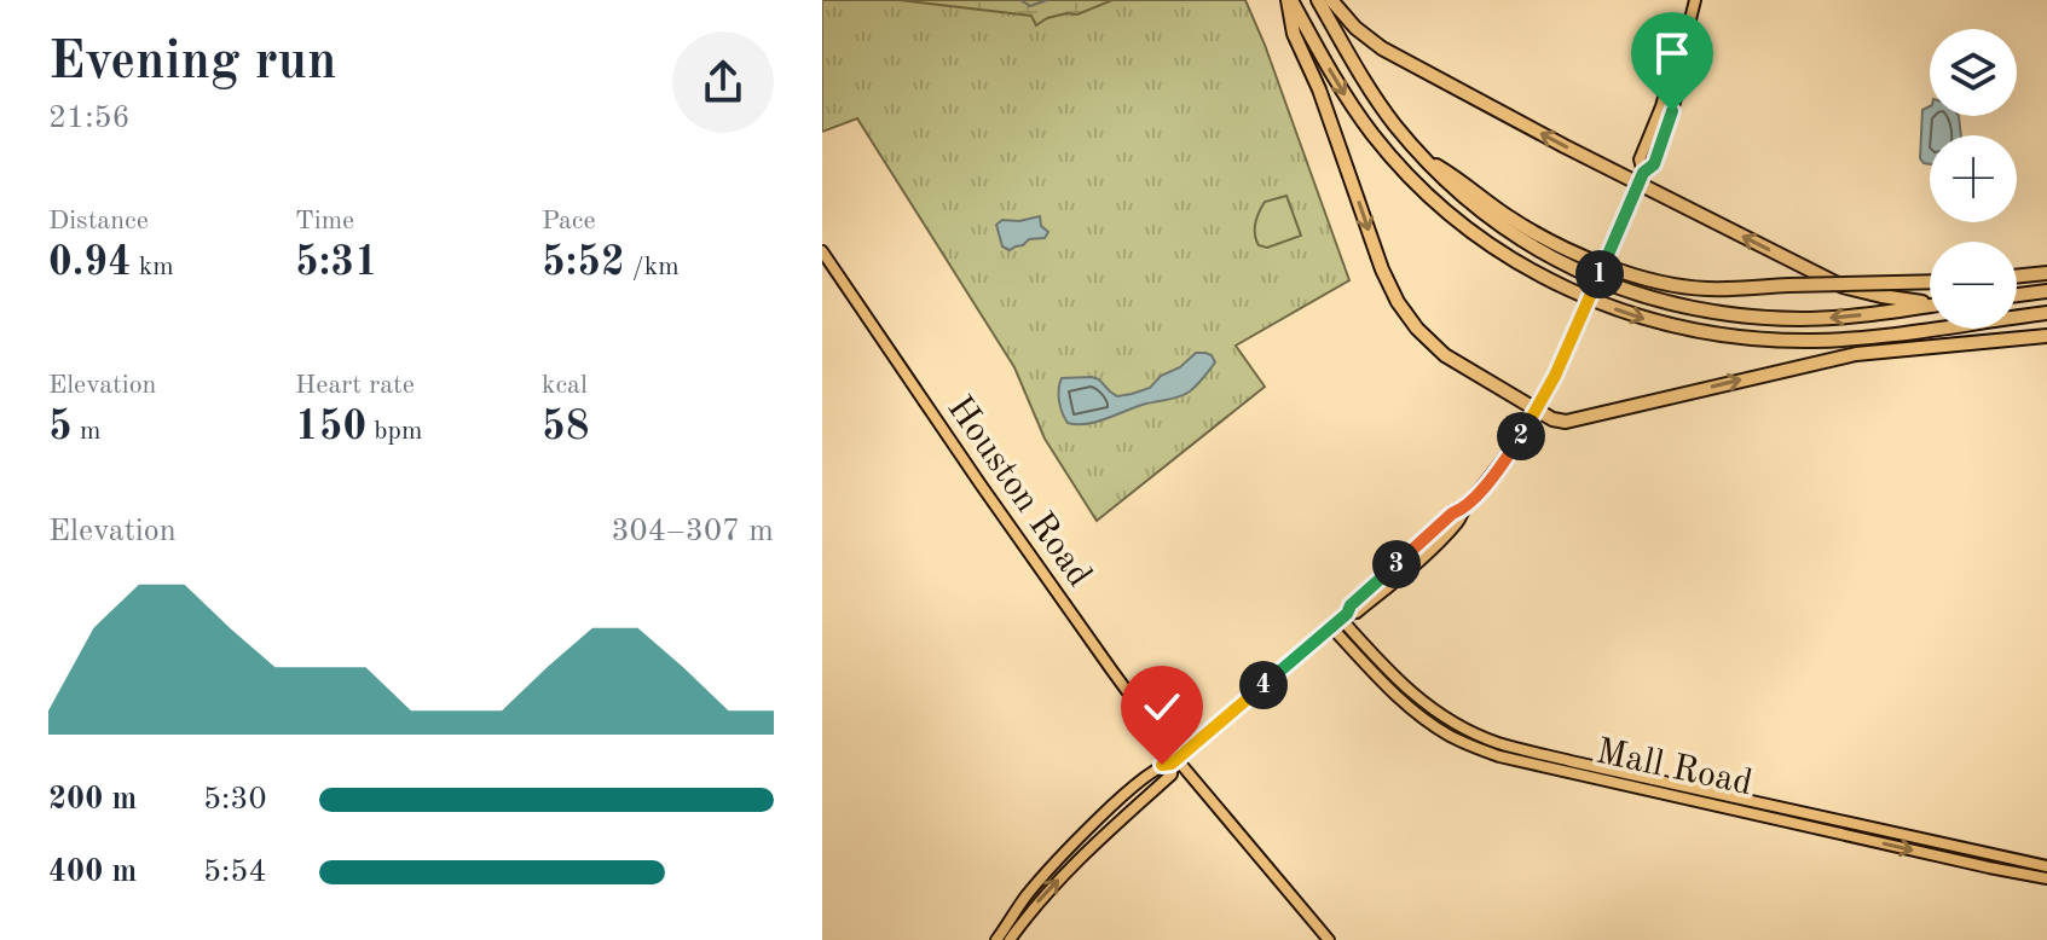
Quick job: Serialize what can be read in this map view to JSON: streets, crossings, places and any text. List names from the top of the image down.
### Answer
{
  "streets": {
    "main road": ["Houston Road", "Mall Road"]
  },
  "page": {
    "heading": ["Evening run", "21:56"],
    "map_buttons": ["+", "−"],
    "stats": [
      ["Distance", "0.94 km"],
      ["Time", "5:31"],
      ["Pace", "5:52 /km"],
      ["Elevation", "5 m"],
      ["Heart rate", "150 bpm"],
      ["kcal", "58"]
    ],
    "pins": [
      "1",
      "2",
      "3",
      "4"
    ],
    "chart": ["Elevation", "304–307 m"],
    "list": [
      {
        "name": "200 m",
        "note": "5:30"
      },
      {
        "name": "400 m",
        "note": "5:54"
      }
    ]
  }
}
